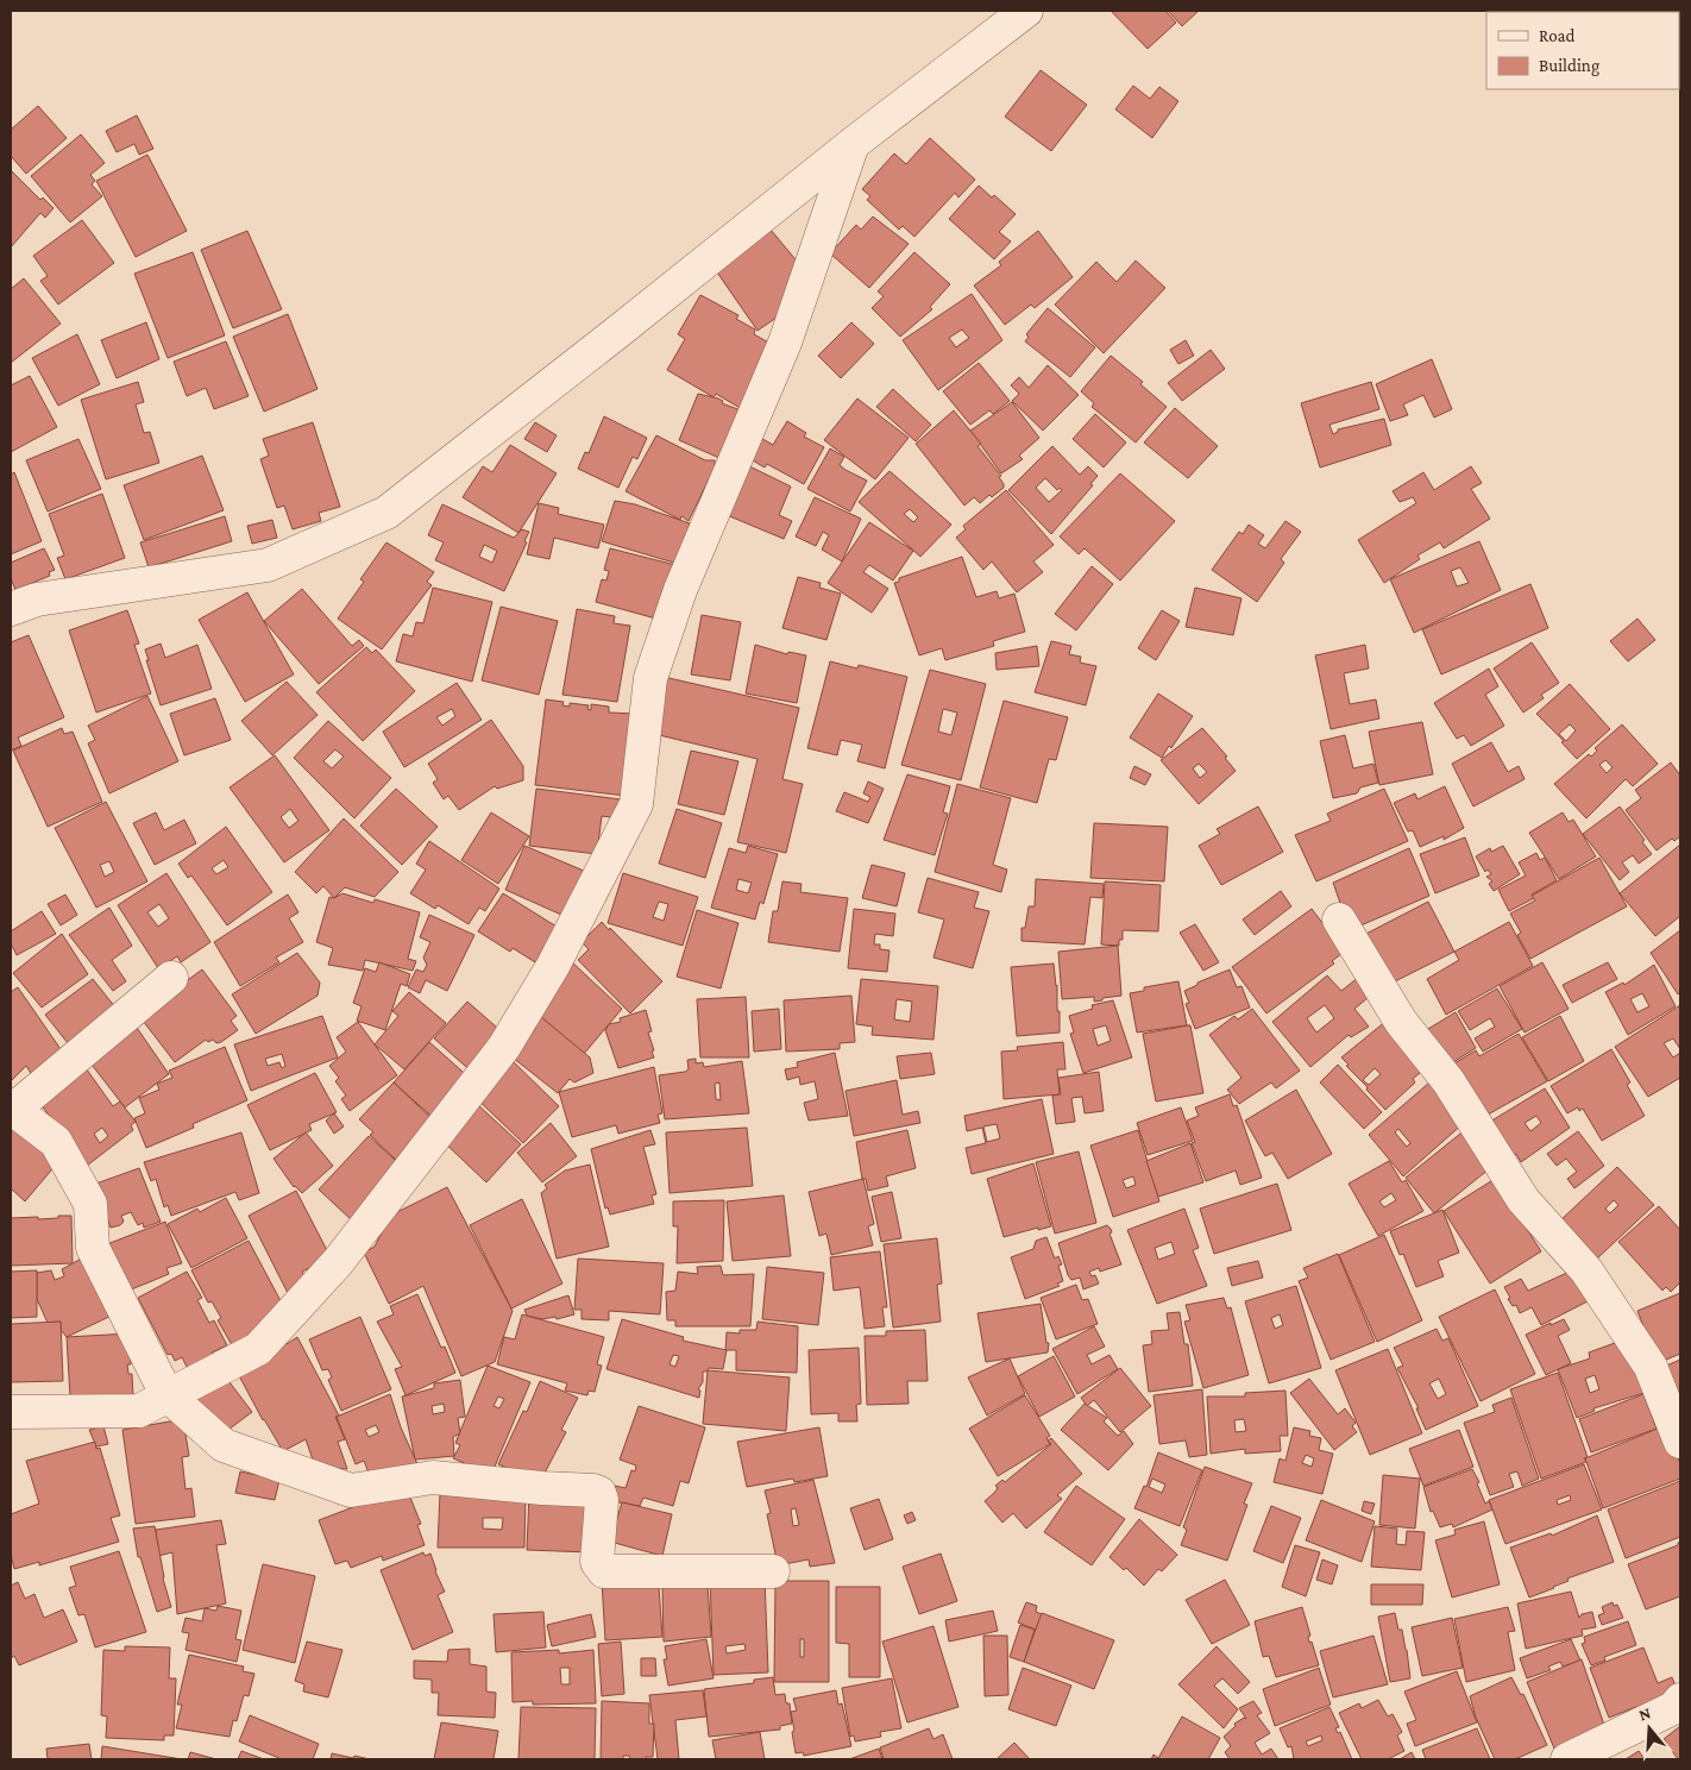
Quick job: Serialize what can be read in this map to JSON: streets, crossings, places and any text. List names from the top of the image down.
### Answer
{
  "legend": ["Road", "Building"],
  "north": "top"
}
